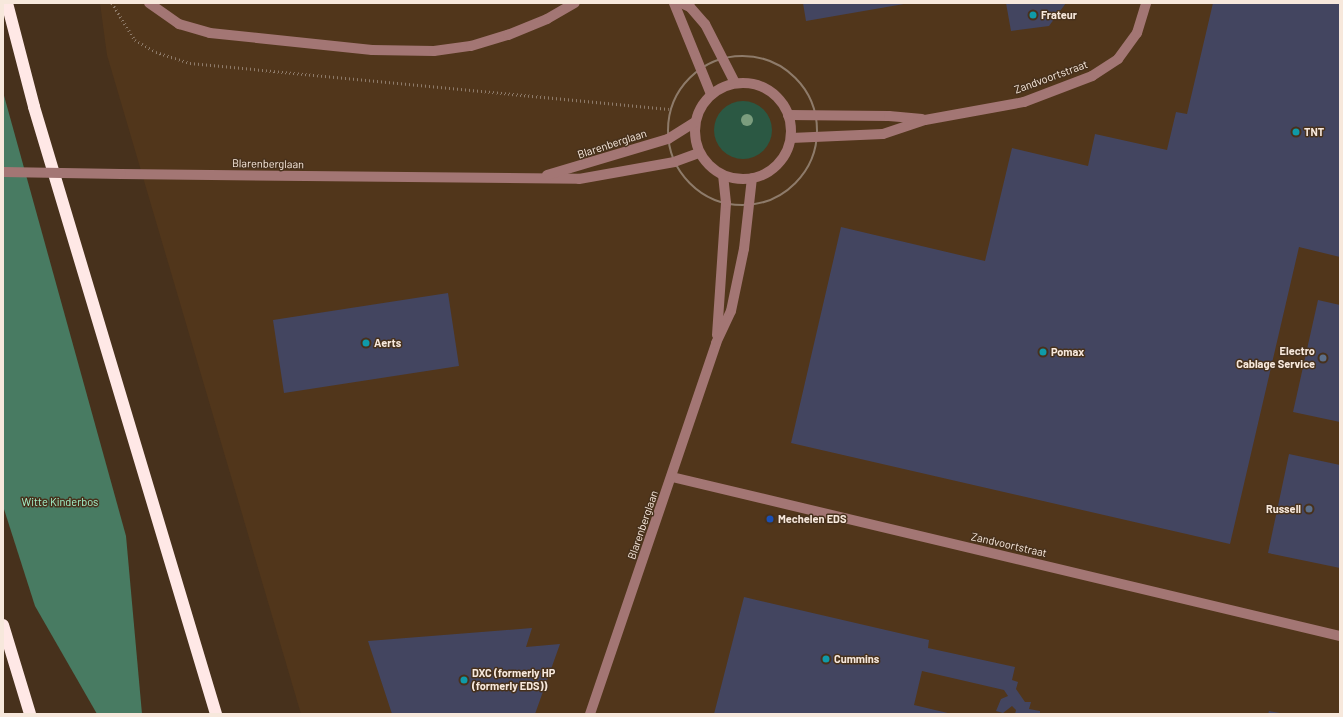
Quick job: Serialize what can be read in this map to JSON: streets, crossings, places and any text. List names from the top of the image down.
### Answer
{
  "streets": {
    "street": ["Zandvoortstraat", "Blarenberglaan"]
  },
  "crossings": [
    ["Zandvoortstraat", "Blarenberglaan"]
  ],
  "parks": ["Witte Kinderbos"],
  "places": [
    "Frateur",
    "TNT",
    "Aerts",
    "Pomax",
    "Electro Cablage Service",
    "Russell",
    "Mechelen EDS",
    "Cummins",
    "DXC (formerly HP (formerly EDS))"
  ]
}
